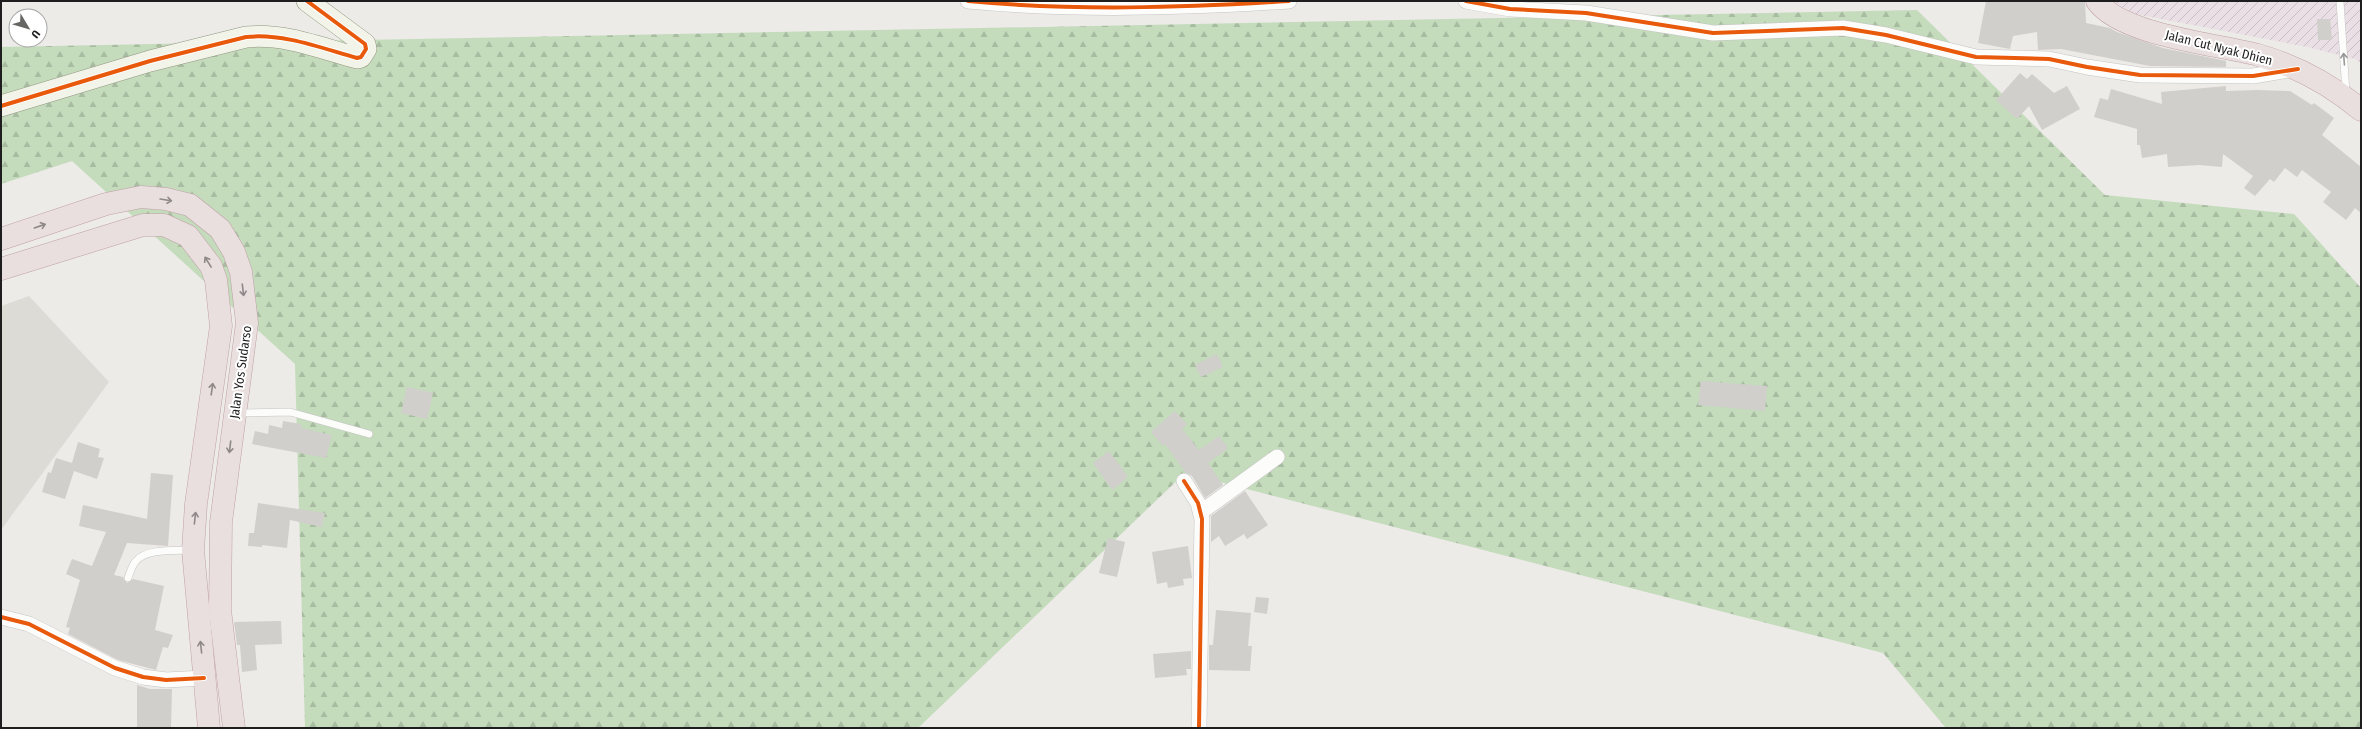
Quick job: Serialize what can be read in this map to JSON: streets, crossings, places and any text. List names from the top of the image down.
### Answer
{
  "streets": {
    "highway": ["Jalan Cut Nyak Dhien", "Jalan Yos Sudarso"]
  },
  "north": "bottom right"
}
